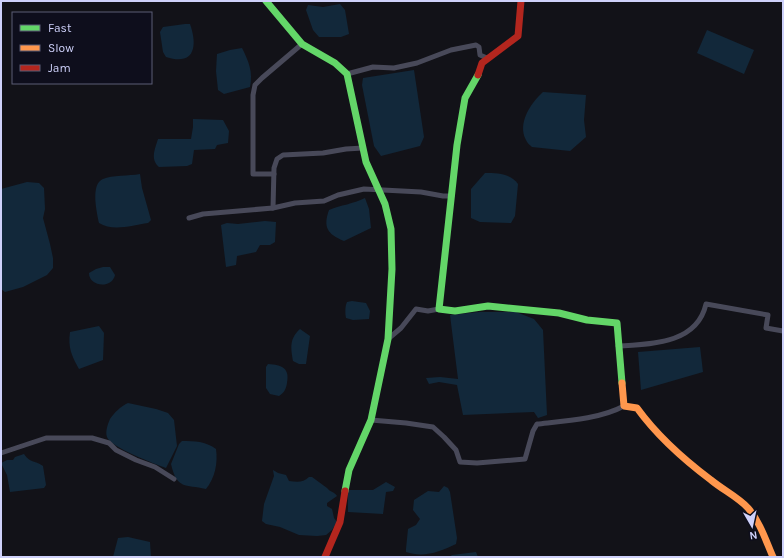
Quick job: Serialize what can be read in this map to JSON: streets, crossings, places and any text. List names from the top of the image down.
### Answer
{
  "legend": ["Fast", "Slow", "Jam"],
  "north": "bottom"
}
